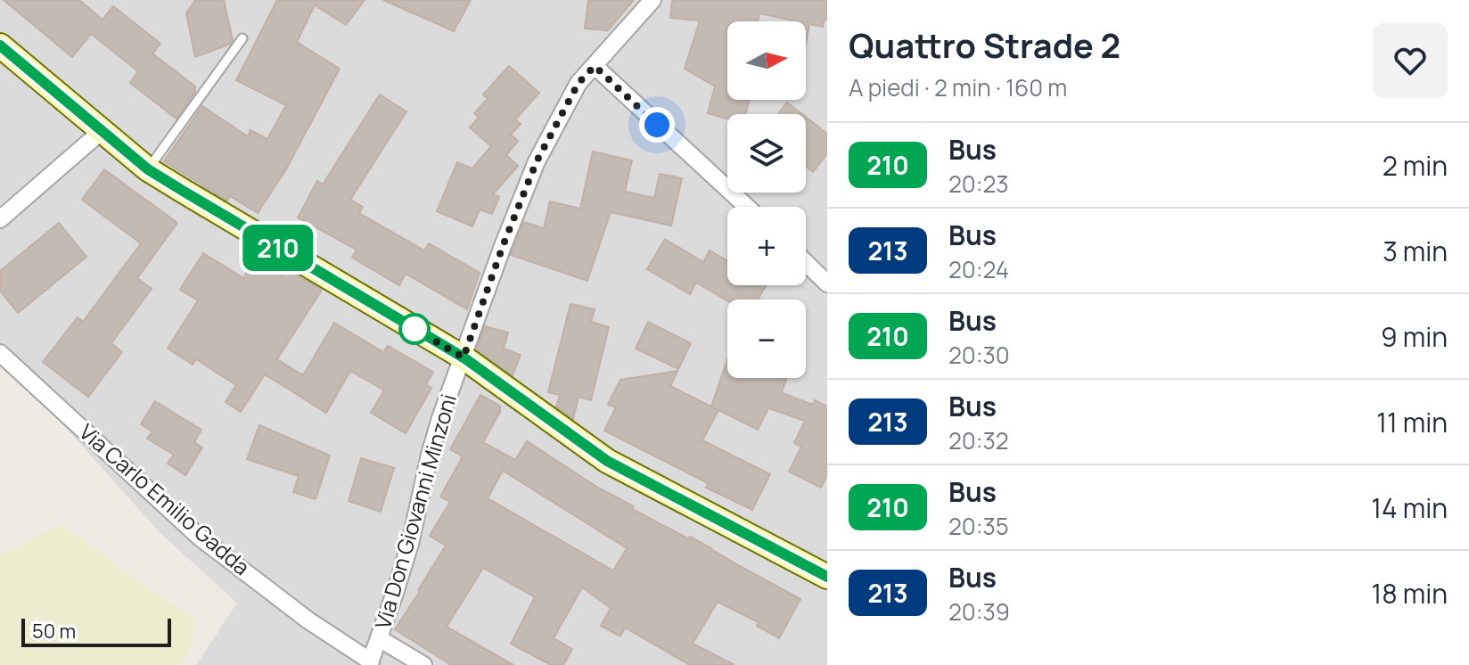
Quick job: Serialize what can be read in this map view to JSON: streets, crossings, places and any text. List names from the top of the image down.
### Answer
{
  "streets": {
    "street": ["Via Carlo Emilio Gadda", "Via Don Giovanni Minzoni"]
  },
  "crossings": [
    ["Via Carlo Emilio Gadda", "Via Don Giovanni Minzoni"]
  ],
  "lines": ["bus line 210"],
  "scale_bar": "50 m",
  "north": "right",
  "page": {
    "on_map": "210",
    "heading": ["Quattro Strade 2", "A piedi · 2 min · 160 m"],
    "map_buttons": ["+", "−"],
    "list": [
      {
        "mark": "210",
        "name": "Bus",
        "note": "20:23",
        "value": "2 min"
      },
      {
        "mark": "213",
        "name": "Bus",
        "note": "20:24",
        "value": "3 min"
      },
      {
        "mark": "210",
        "name": "Bus",
        "note": "20:30",
        "value": "9 min"
      },
      {
        "mark": "213",
        "name": "Bus",
        "note": "20:32",
        "value": "11 min"
      },
      {
        "mark": "210",
        "name": "Bus",
        "note": "20:35",
        "value": "14 min"
      },
      {
        "mark": "213",
        "name": "Bus",
        "note": "20:39",
        "value": "18 min"
      }
    ],
    "scale": "50 m"
  }
}
